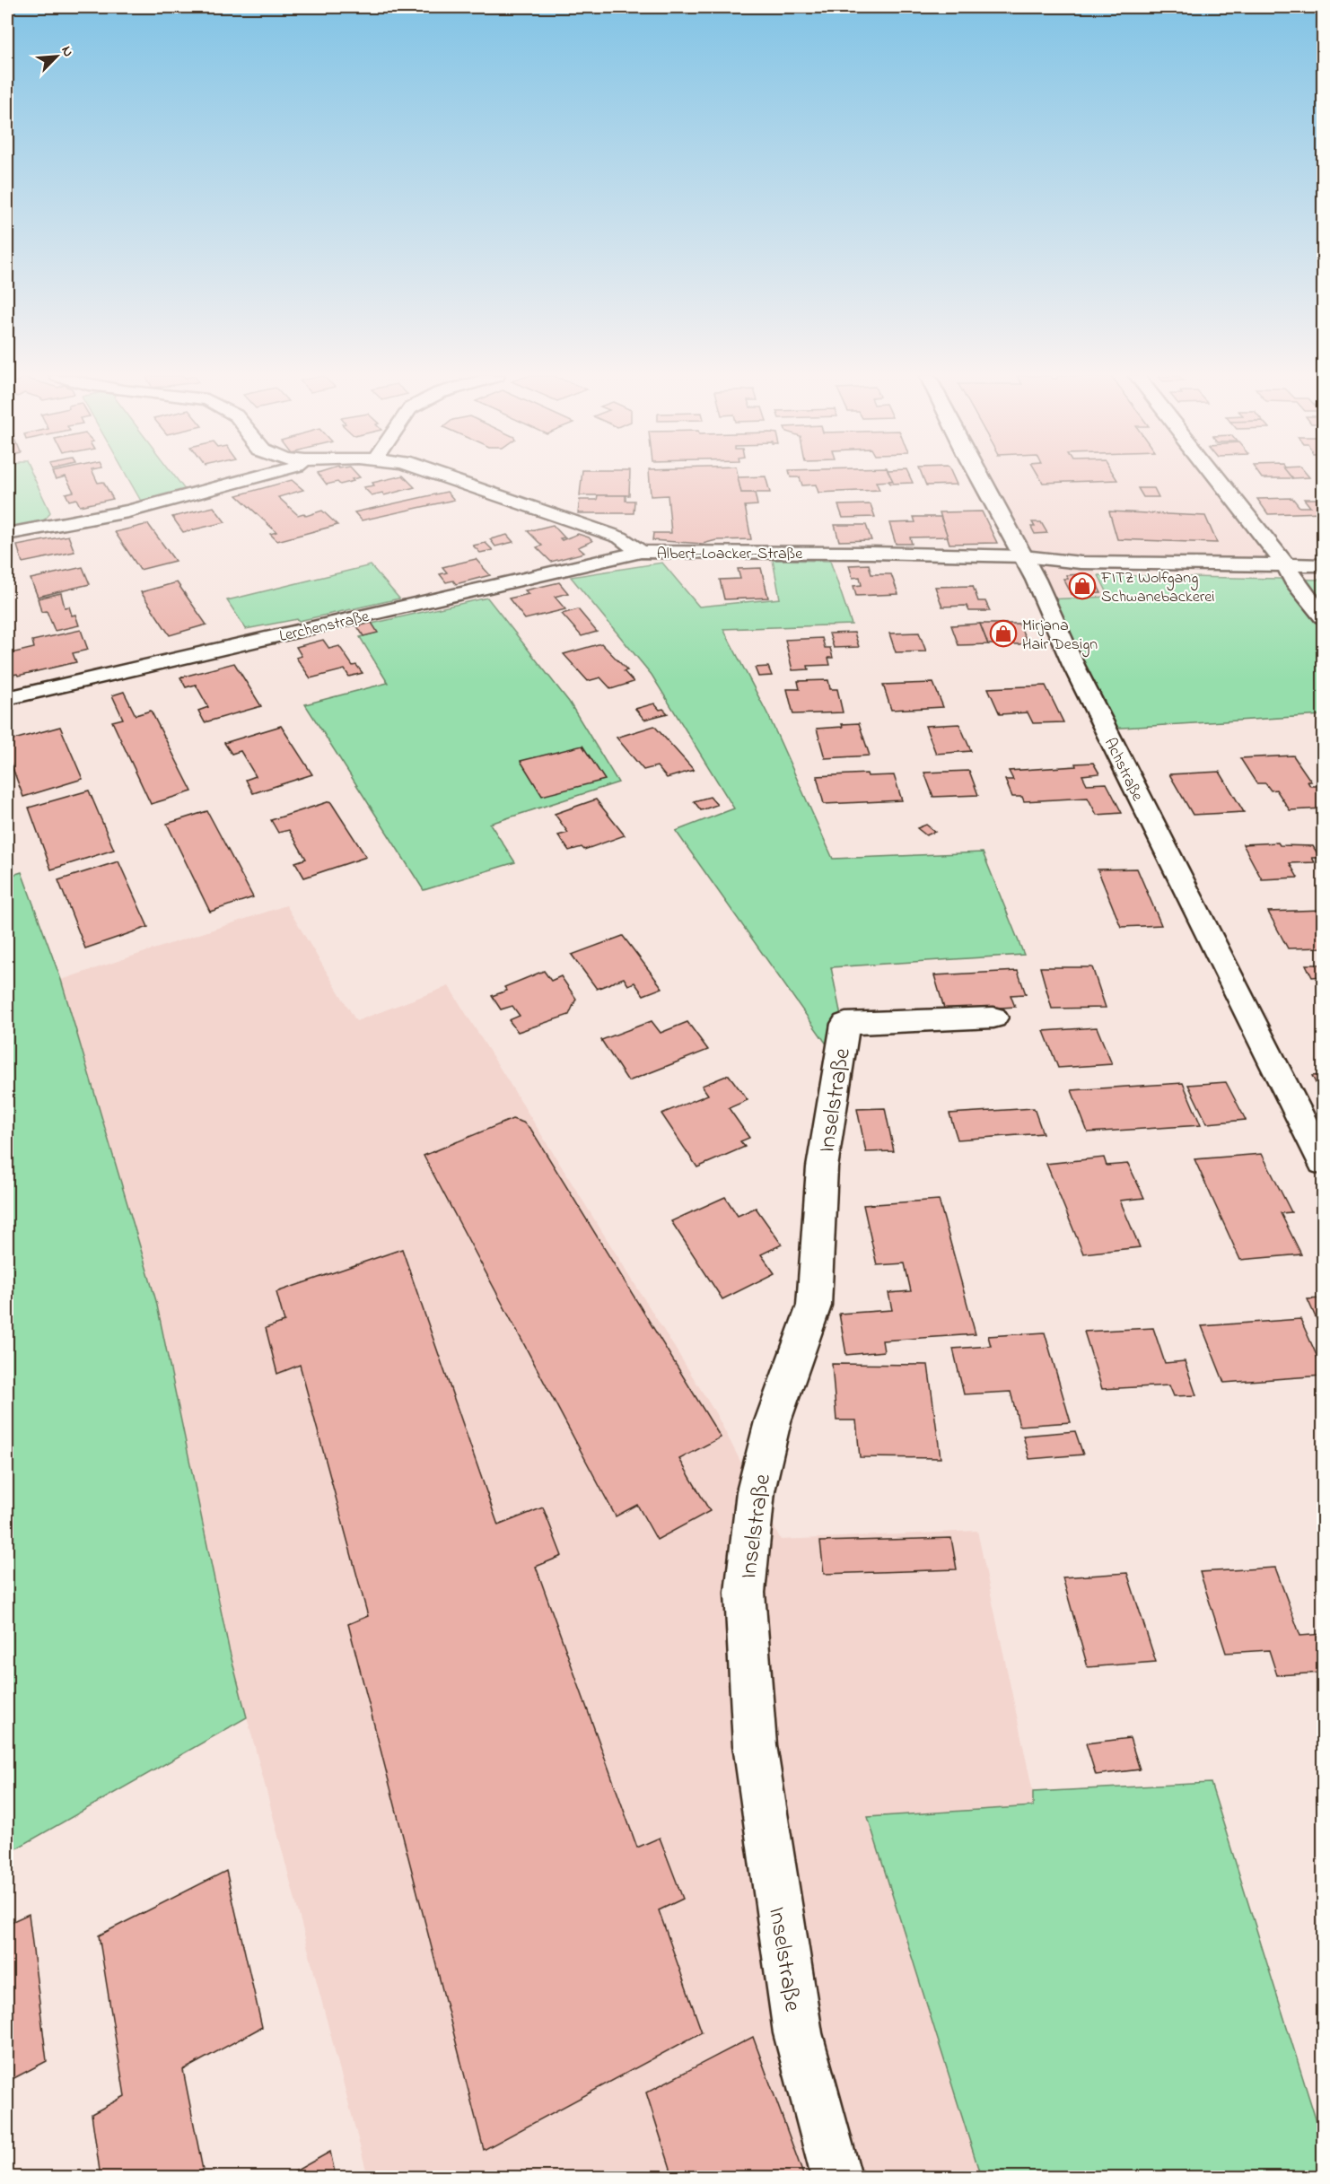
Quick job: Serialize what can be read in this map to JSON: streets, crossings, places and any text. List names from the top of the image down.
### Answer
{
  "streets": {
    "street": [
      "Albert-Loacker-Straße",
      "Lerchenstraße",
      "Achstraße",
      "Inselstraße"
    ]
  },
  "crossings": [
    ["Albert-Loacker-Straße", "Lerchenstraße"],
    ["Albert-Loacker-Straße", "Achstraße"]
  ],
  "places": {
    "shop": ["FITZ Wolfgang Schwanebackerei", "Mirjana Hair Design"]
  },
  "north": "top right"
}
